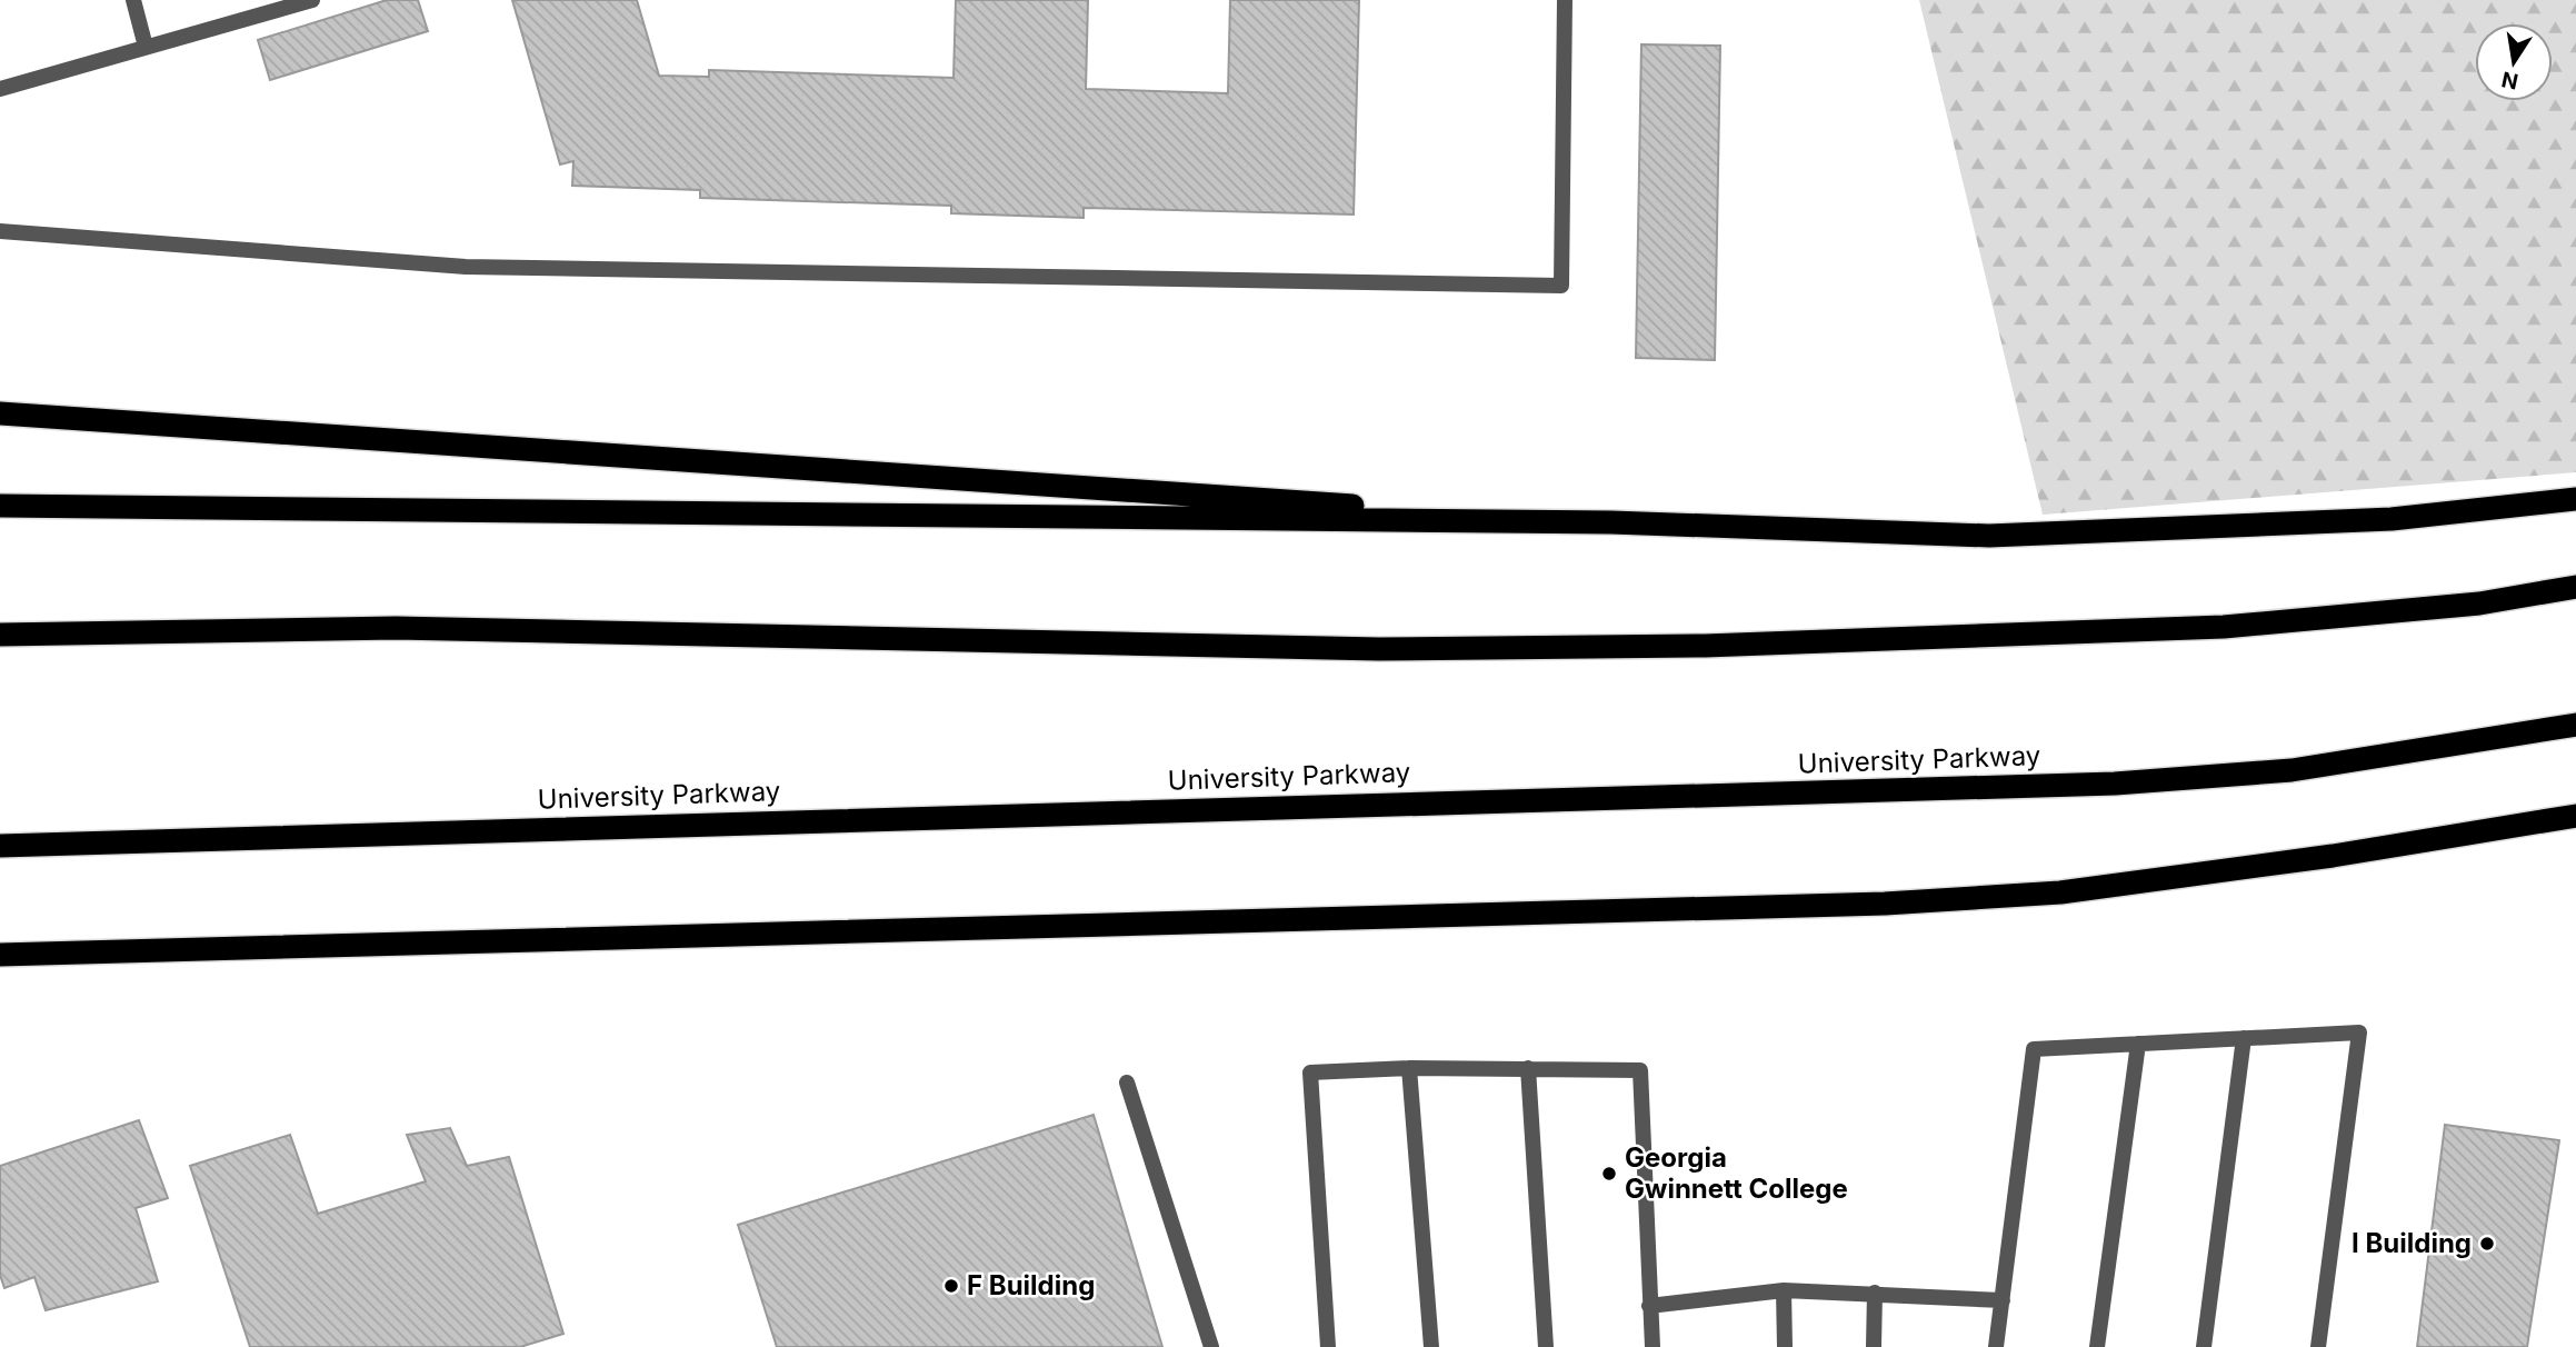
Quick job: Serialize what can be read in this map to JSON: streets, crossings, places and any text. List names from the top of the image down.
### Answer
{
  "streets": {
    "highway": ["University Parkway"]
  },
  "places": ["Georgia Gwinnett College", "I Building", "F Building"],
  "north": "bottom"
}
